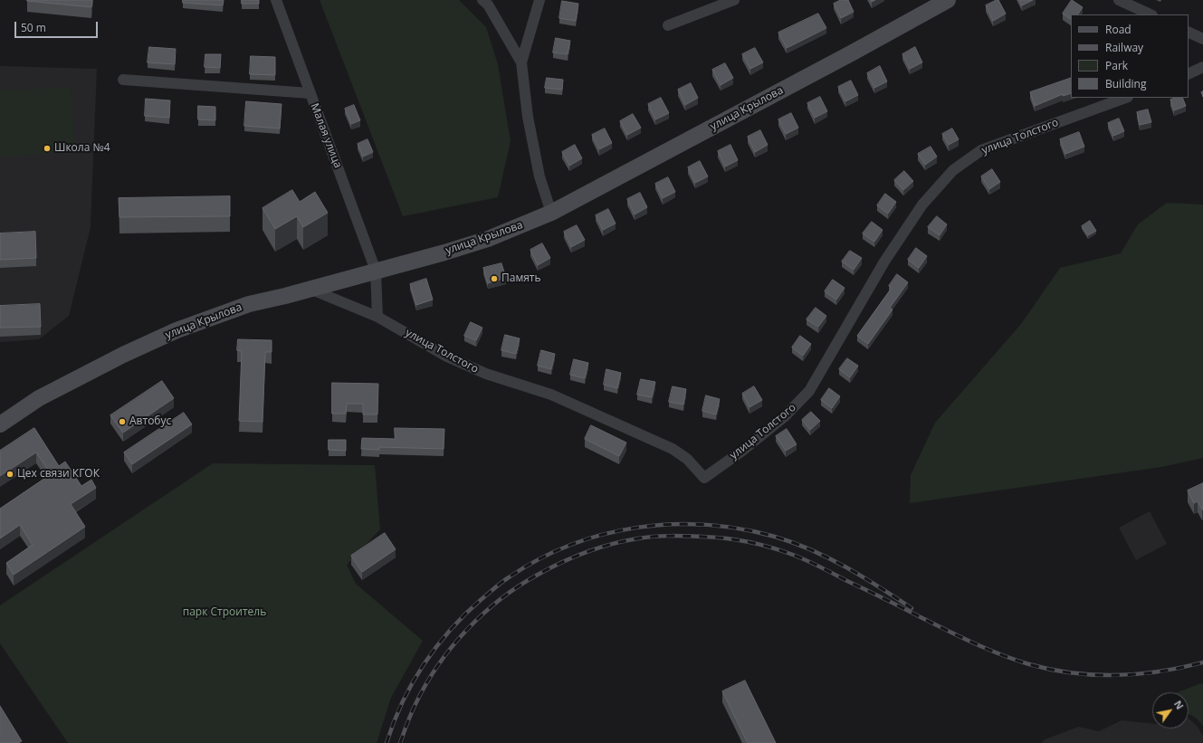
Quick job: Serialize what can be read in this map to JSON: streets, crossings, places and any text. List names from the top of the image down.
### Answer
{
  "streets": {
    "main road": ["улица Крылова"],
    "street": ["Малая улица", "улица Толстого"]
  },
  "crossings": [
    ["улица Крылова", "Малая улица"],
    ["улица Крылова", "улица Толстого"],
    ["Малая улица", "улица Толстого"]
  ],
  "parks": ["парк Строитель"],
  "places": [
    "Школа №4",
    "Память",
    "Автобус",
    "Цех связи КГОК"
  ],
  "legend": [
    "Road",
    "Railway",
    "Park",
    "Building"
  ],
  "scale_bar": "50 m",
  "north": "top right"
}
